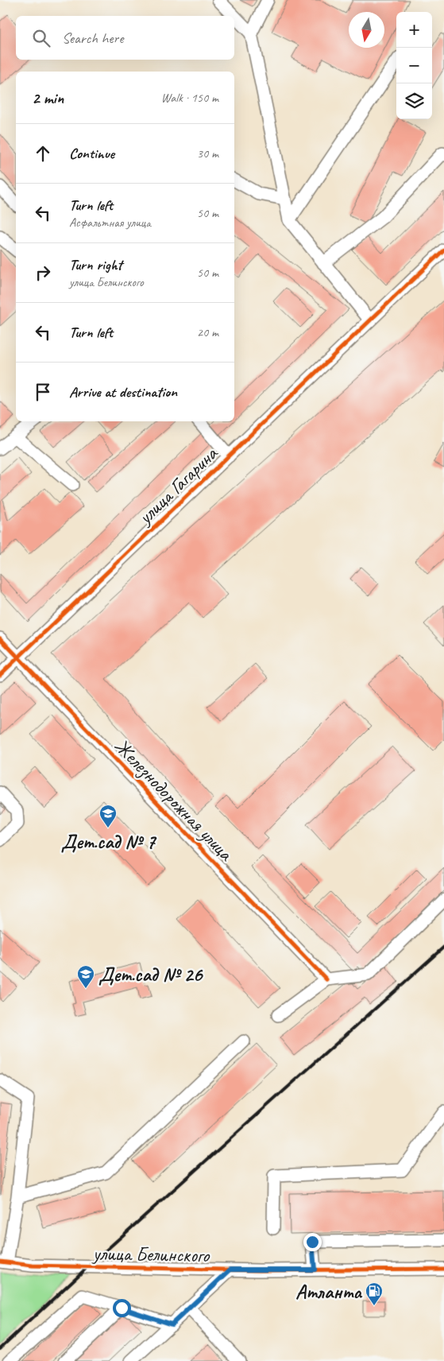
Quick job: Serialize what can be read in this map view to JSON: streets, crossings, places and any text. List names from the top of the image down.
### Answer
{
  "streets": {
    "street": ["улица Гагарина", "Железнодорожная улица", "улица Белинского"]
  },
  "crossings": [
    ["улица Гагарина", "Железнодорожная улица"]
  ],
  "places": {
    "school or university": ["Дет.сад № 7", "Дет.сад № 26"],
    "fuel station": ["Атланта"]
  },
  "north": "bottom",
  "page": {
    "map_buttons": ["+", "−"],
    "search": "Search here",
    "heading": ["2 min", "Walk · 150 m"],
    "list": [
      ["Continue", "30 m"],
      ["Turn left", "Асфальтная улица", "50 m"],
      ["Turn right", "улица Белинского", "50 m"],
      ["Turn left", "20 m"],
      "Arrive at destination"
    ]
  }
}
